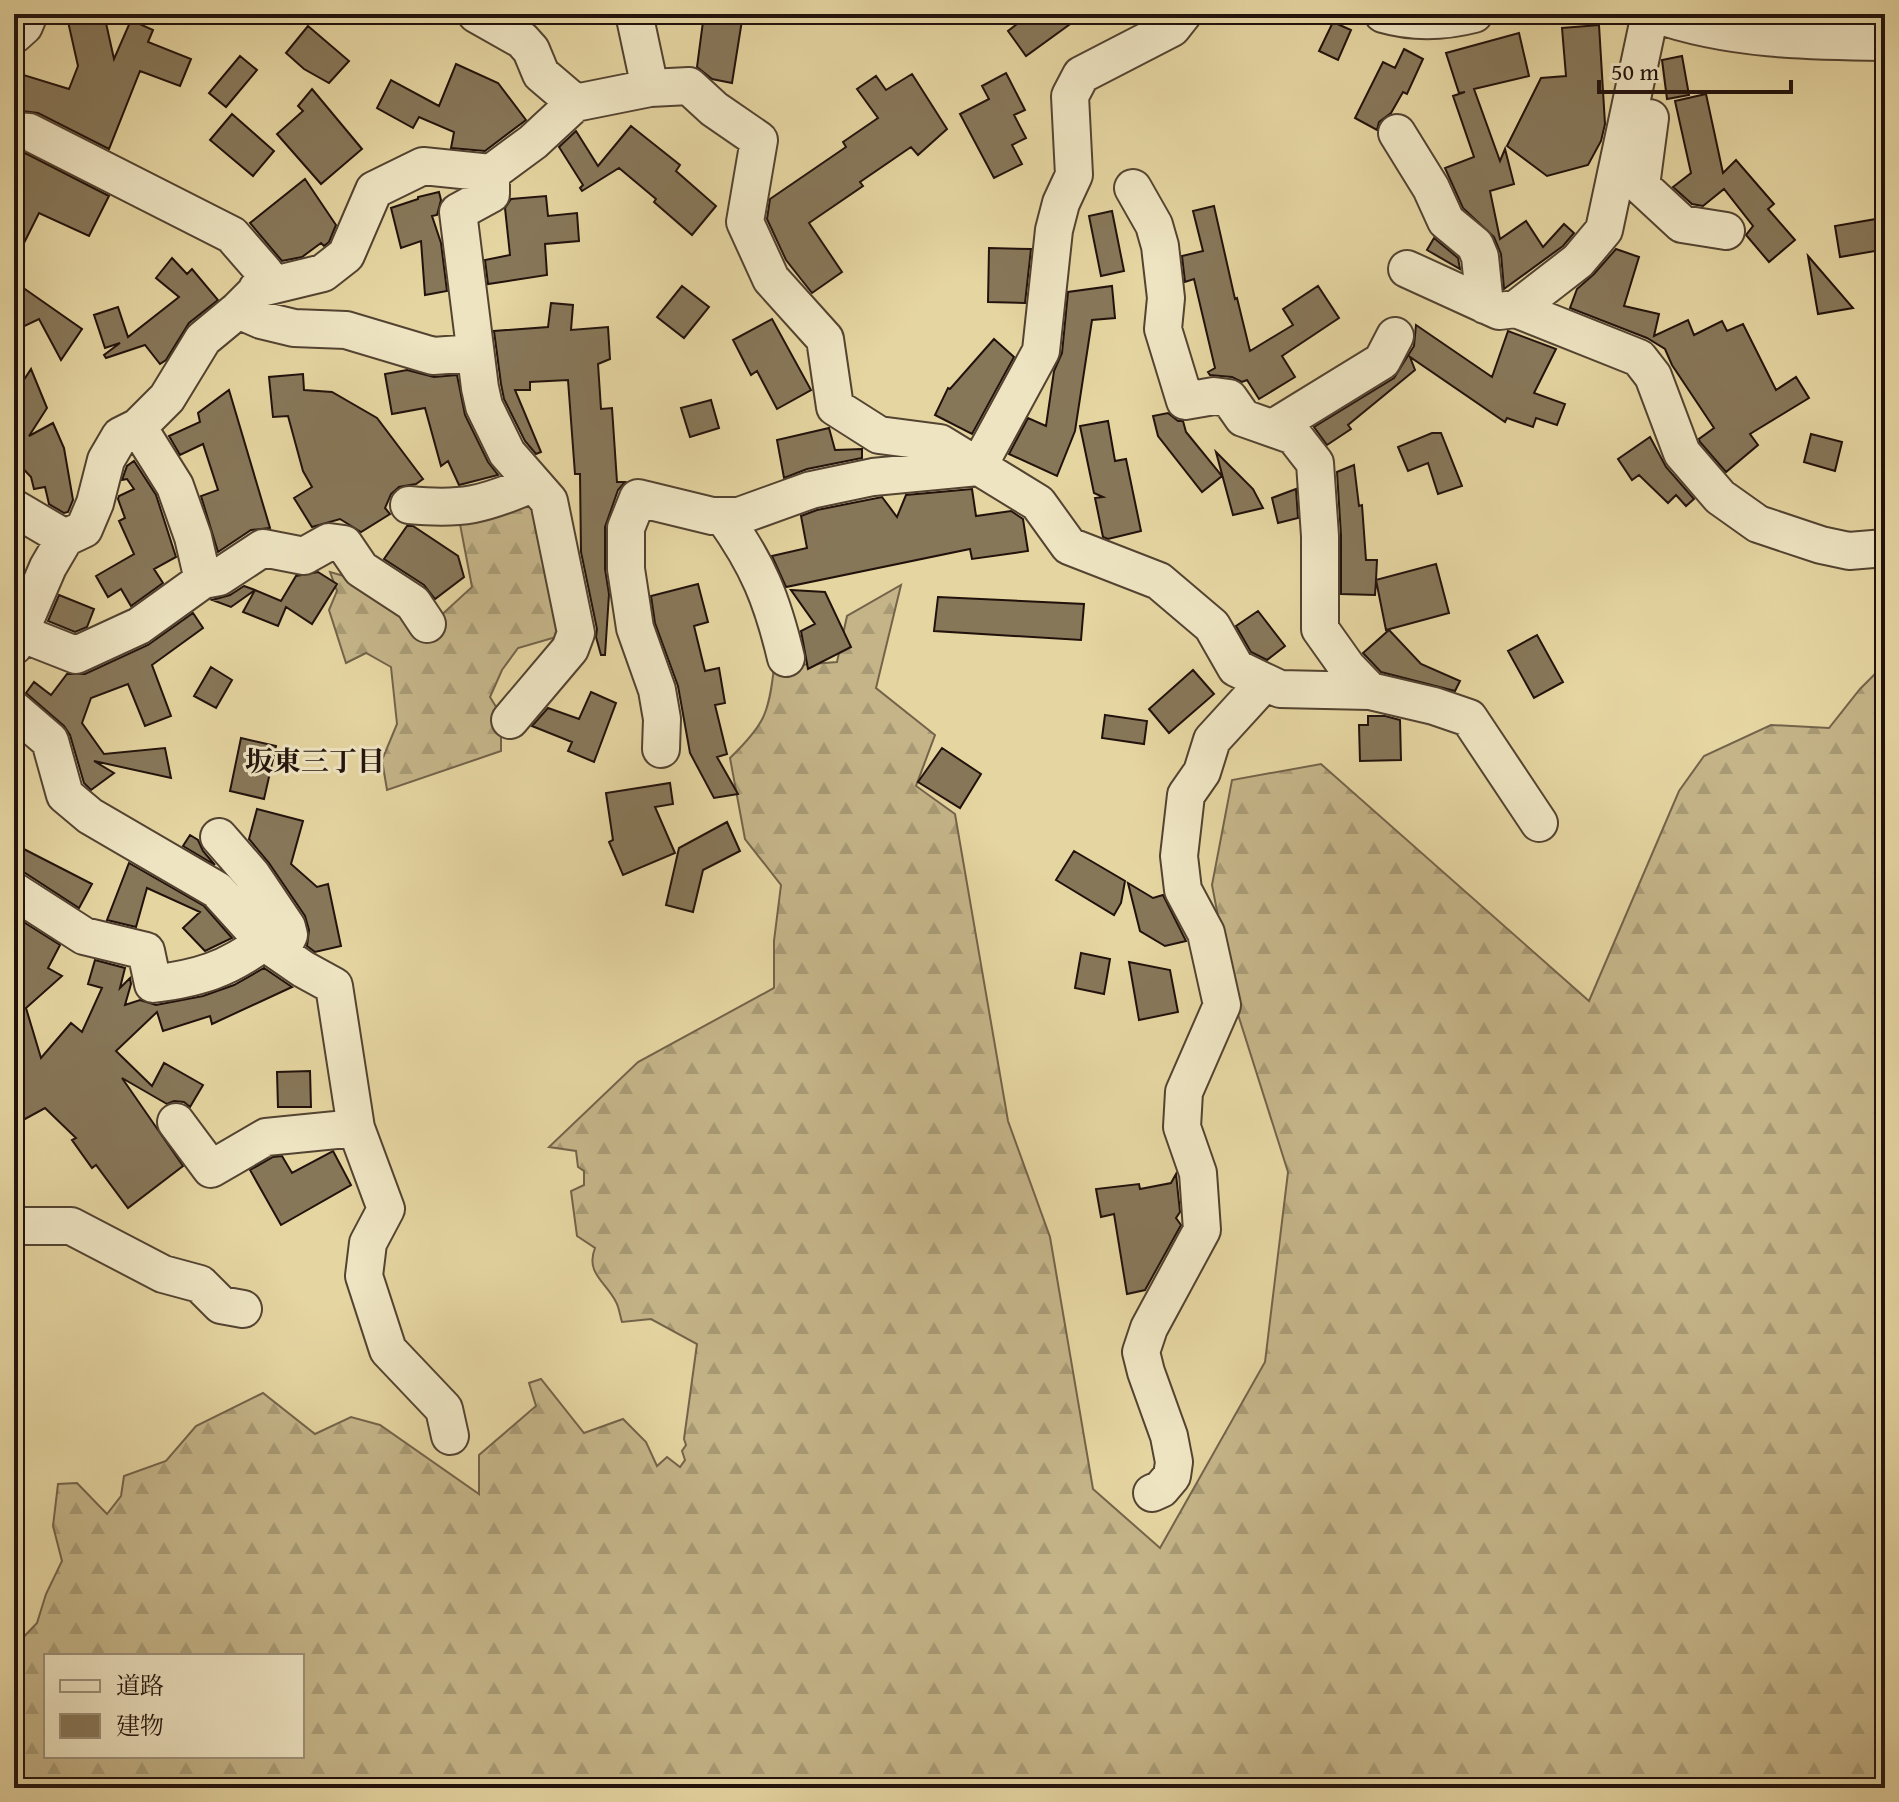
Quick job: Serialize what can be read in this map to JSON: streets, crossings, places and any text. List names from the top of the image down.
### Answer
{
  "districts": ["坂東三丁目"],
  "legend": ["道路", "建物"],
  "scale_bar": "50 m"
}
